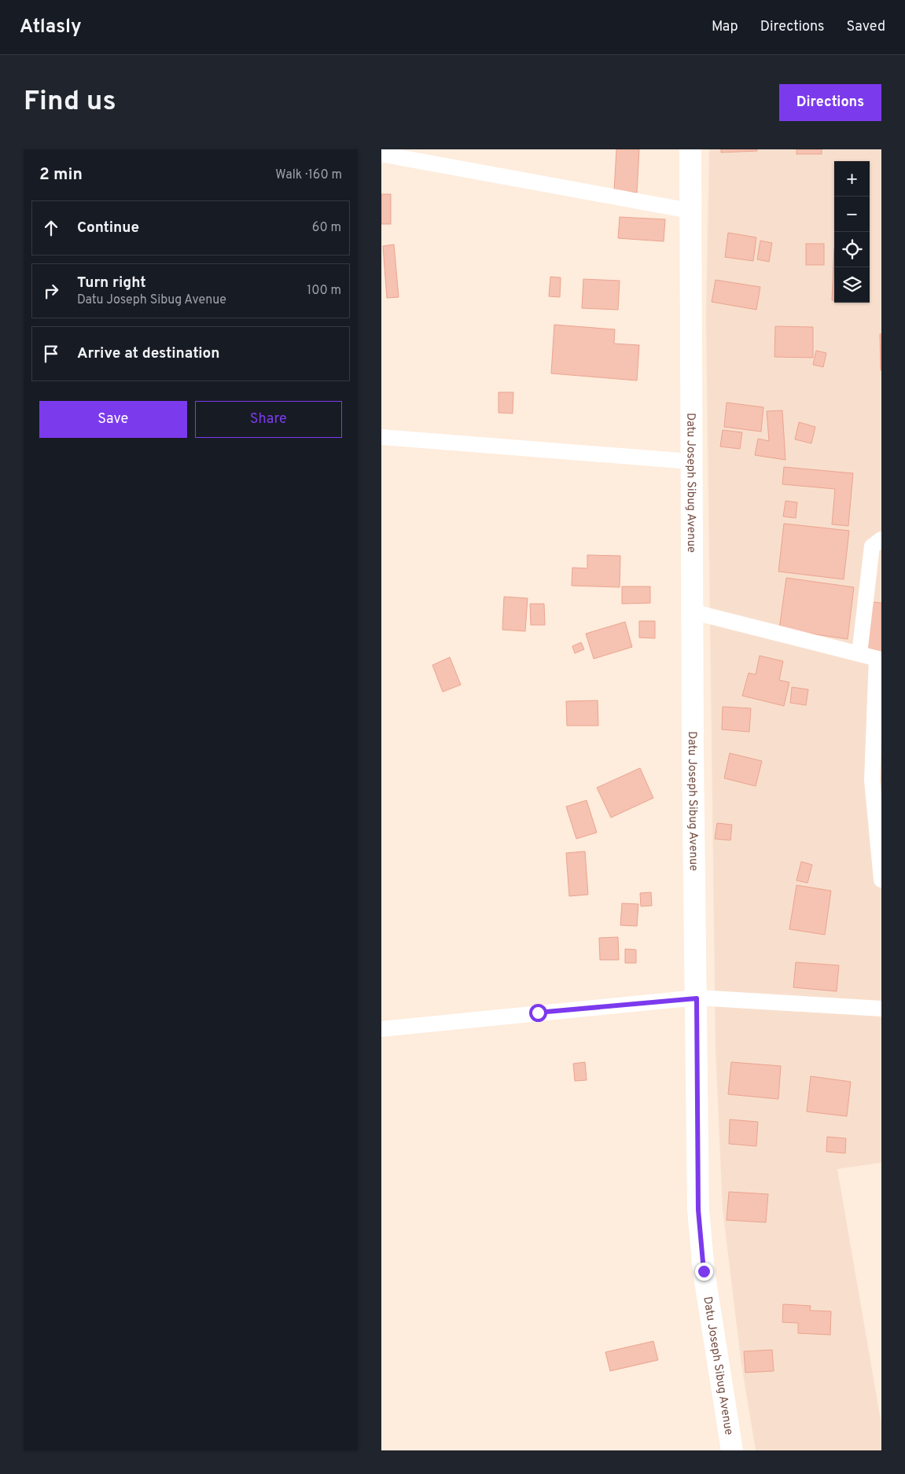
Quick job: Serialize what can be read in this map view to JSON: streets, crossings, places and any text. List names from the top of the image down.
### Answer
{
  "streets": {
    "main road": ["Datu Joseph Sibug Avenue"]
  },
  "page": {
    "header": "Atlasly",
    "nav": ["Map", "Directions", "Saved"],
    "buttons": [
      "Directions",
      ["Save", "Share"]
    ],
    "title": "Find us",
    "heading": ["2 min", "Walk · 160 m"],
    "map_buttons": ["+", "−"],
    "list": [
      ["Continue", "60 m"],
      ["Turn right", "Datu Joseph Sibug Avenue", "100 m"],
      "Arrive at destination"
    ]
  }
}
